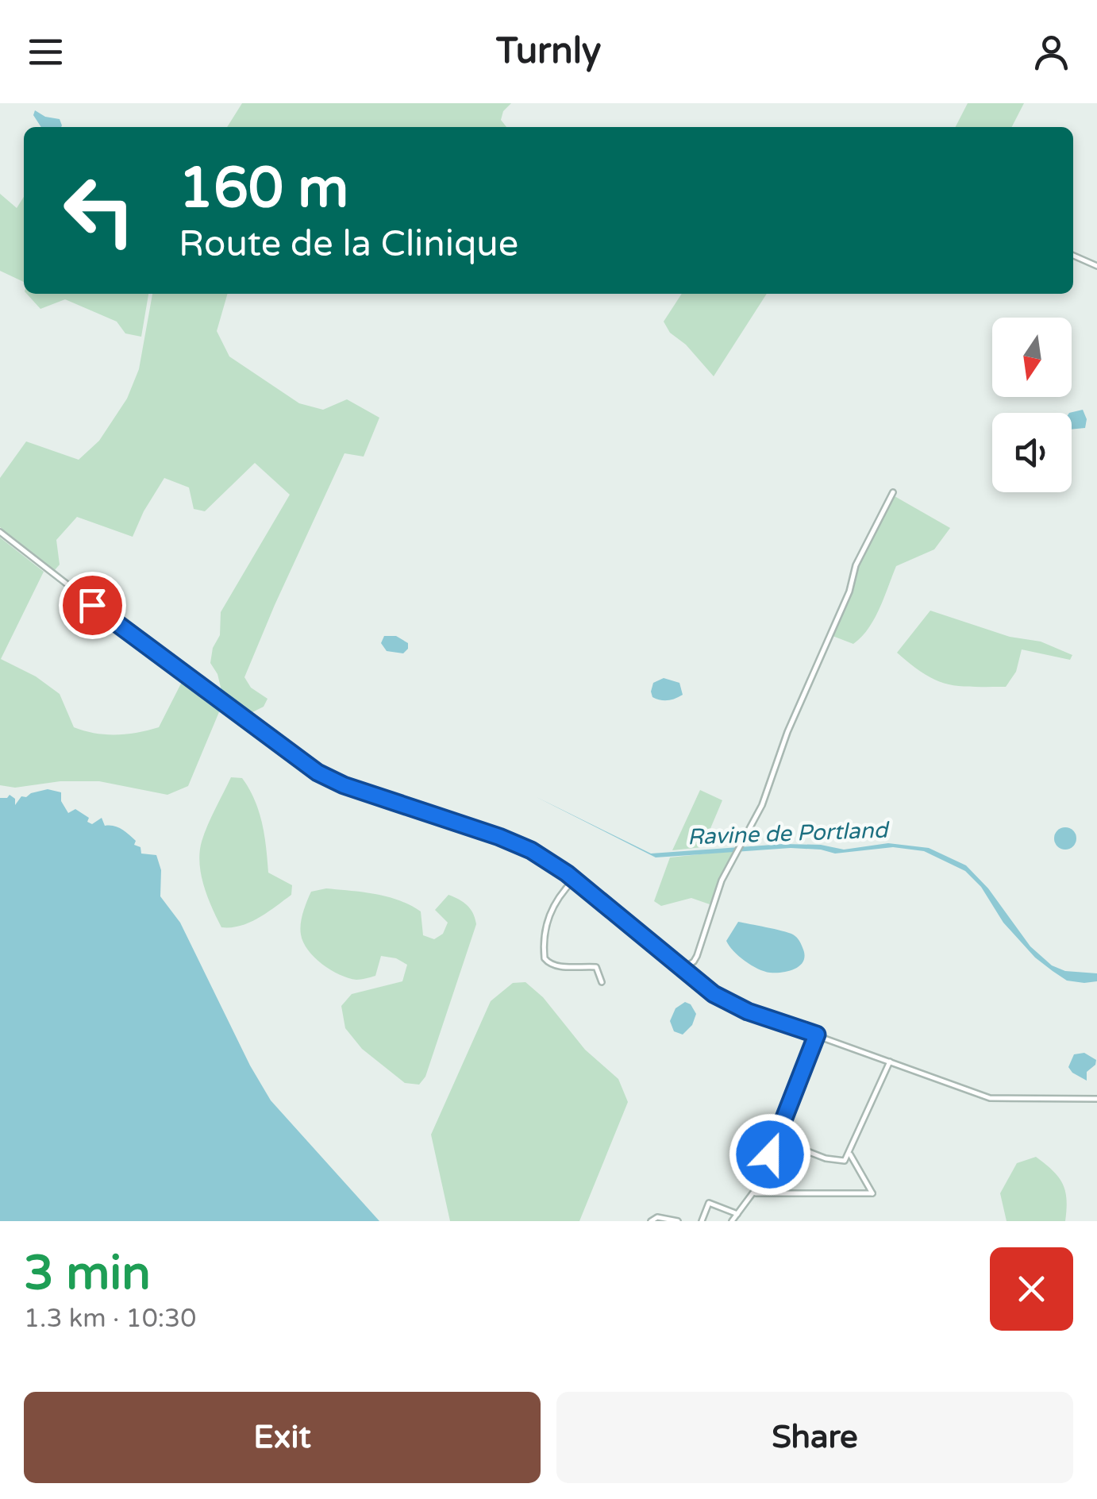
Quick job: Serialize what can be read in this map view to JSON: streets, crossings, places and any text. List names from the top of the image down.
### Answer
{
  "water": ["Ravine de Portland"],
  "north": "bottom",
  "page": {
    "header": "Turnly",
    "turn": ["160 m", "Route de la Clinique"],
    "heading": ["3 min", "1.3 km · 10:30"],
    "buttons": ["Exit", "Share"]
  }
}
